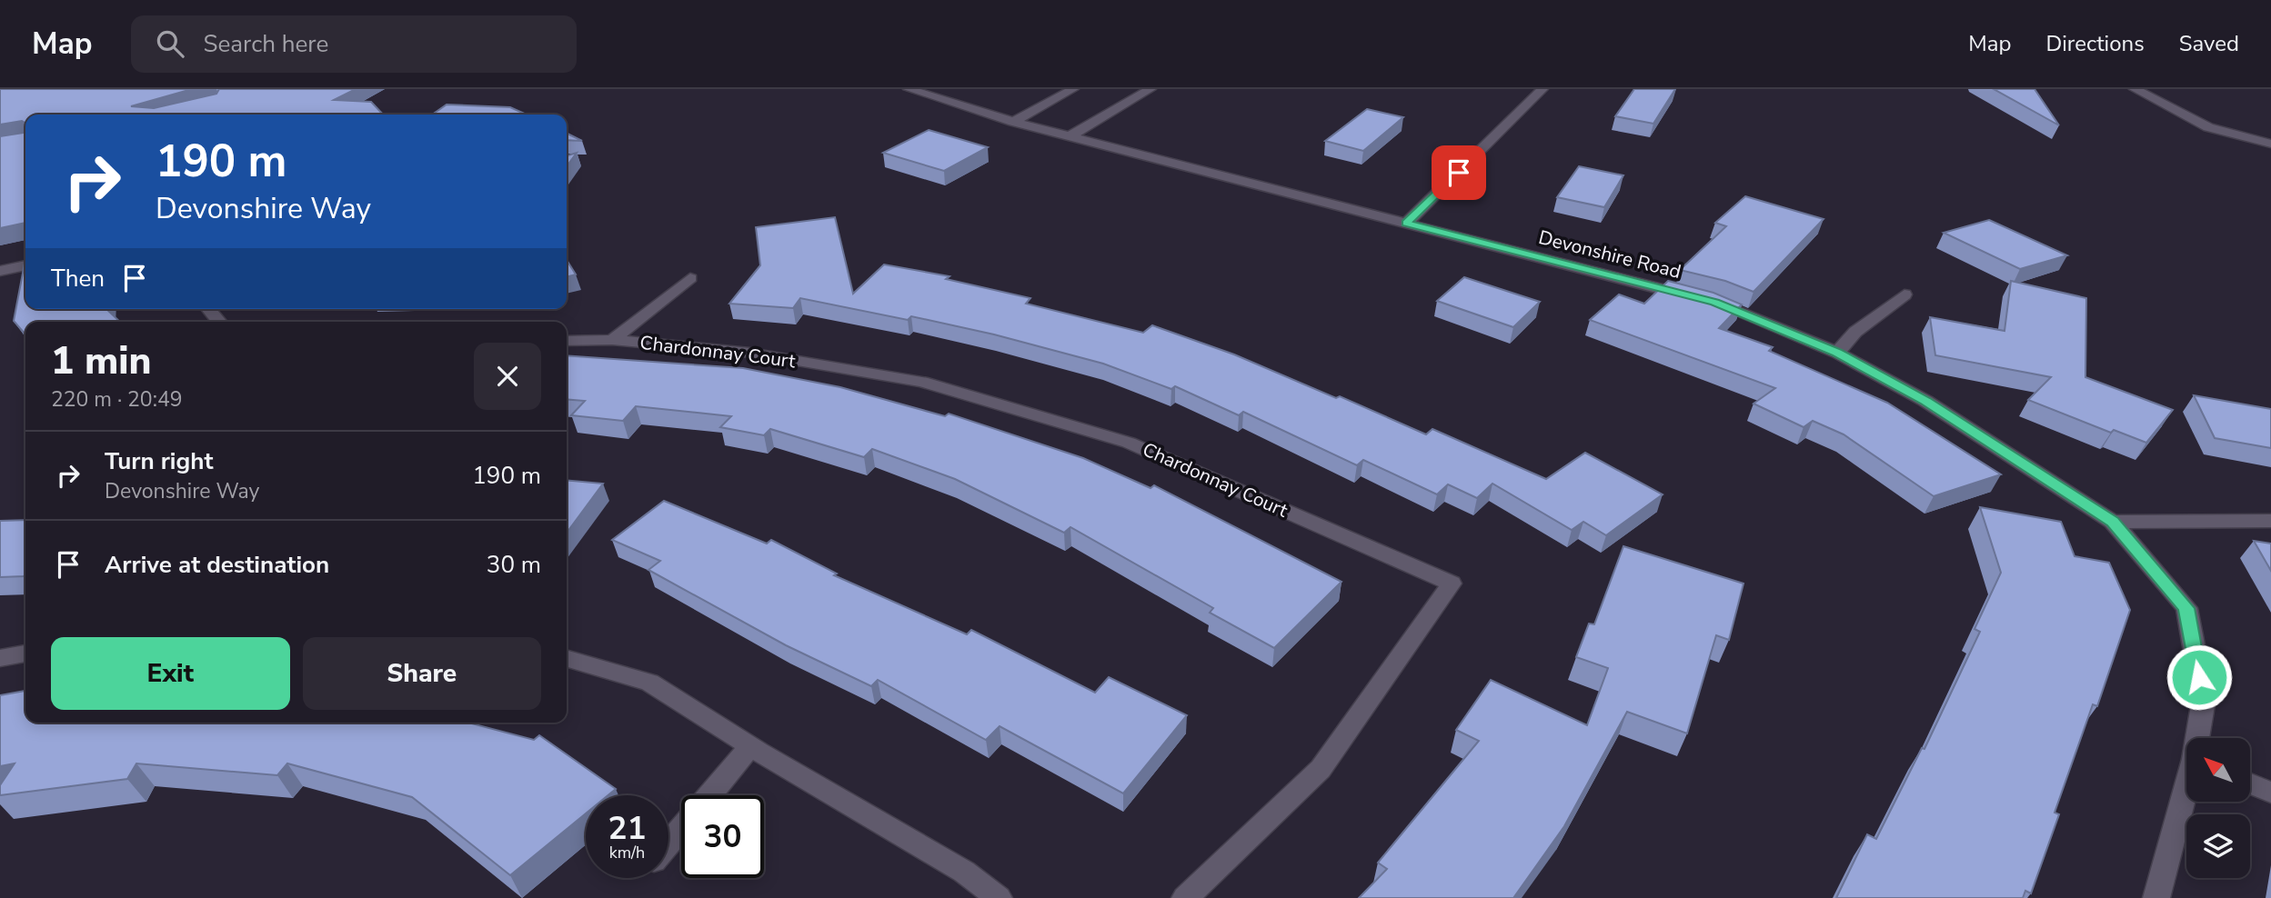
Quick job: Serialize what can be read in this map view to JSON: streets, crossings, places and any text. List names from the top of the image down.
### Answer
{
  "streets": {
    "street": ["Devonshire Road", "Chardonnay Court"]
  },
  "north": "top left",
  "page": {
    "header": "Map",
    "search": "Search here",
    "nav": ["Map", "Directions", "Saved"],
    "turn": ["190 m", "Devonshire Way"],
    "then": "Then",
    "heading": ["1 min", "220 m · 20:49"],
    "list": [
      {
        "name": "Turn right",
        "note": "Devonshire Way",
        "value": "190 m"
      },
      {
        "name": "Arrive at destination",
        "value": "30 m"
      }
    ],
    "buttons": ["Exit", "Share"],
    "speed": "21 km/h",
    "limit": "30"
  }
}
